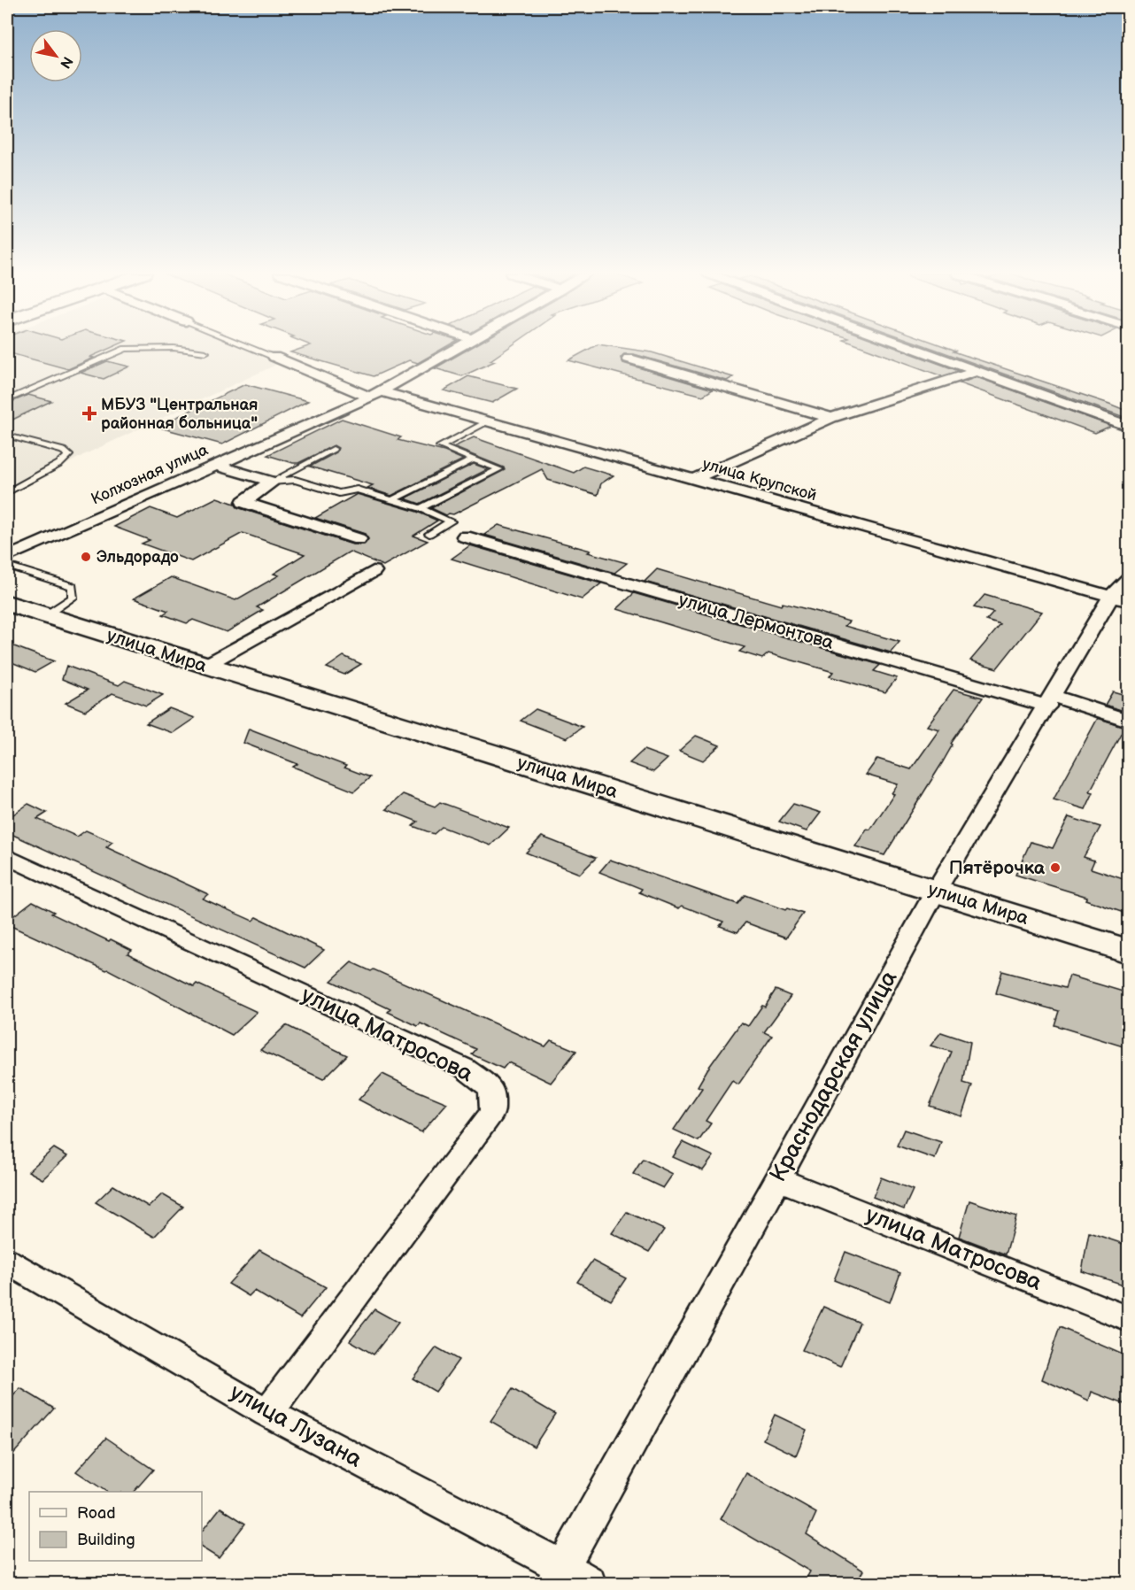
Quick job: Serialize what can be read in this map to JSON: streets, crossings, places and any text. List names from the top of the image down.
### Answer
{
  "streets": {
    "main road": ["улица Мира"],
    "street": [
      "Колхозная улица",
      "улица Крупской",
      "улица Лермонтова",
      "улица Матросова",
      "Краснодарская улица",
      "улица Лузана"
    ]
  },
  "crossings": [
    ["Колхозная улица", "улица Крупской"],
    ["улица Крупской", "Краснодарская улица"],
    ["улица Лермонтова", "Краснодарская улица"],
    ["улица Мира", "Краснодарская улица"],
    ["улица Матросова", "Краснодарская улица"],
    ["улица Матросова", "улица Лузана"],
    ["Краснодарская улица", "улица Лузана"]
  ],
  "places": {
    "health": ["МБУЗ \"Центральная районная больница\""],
    "other": ["Эльдорадо", "Пятёрочка"]
  },
  "legend": ["Road", "Building"],
  "north": "bottom right"
}
